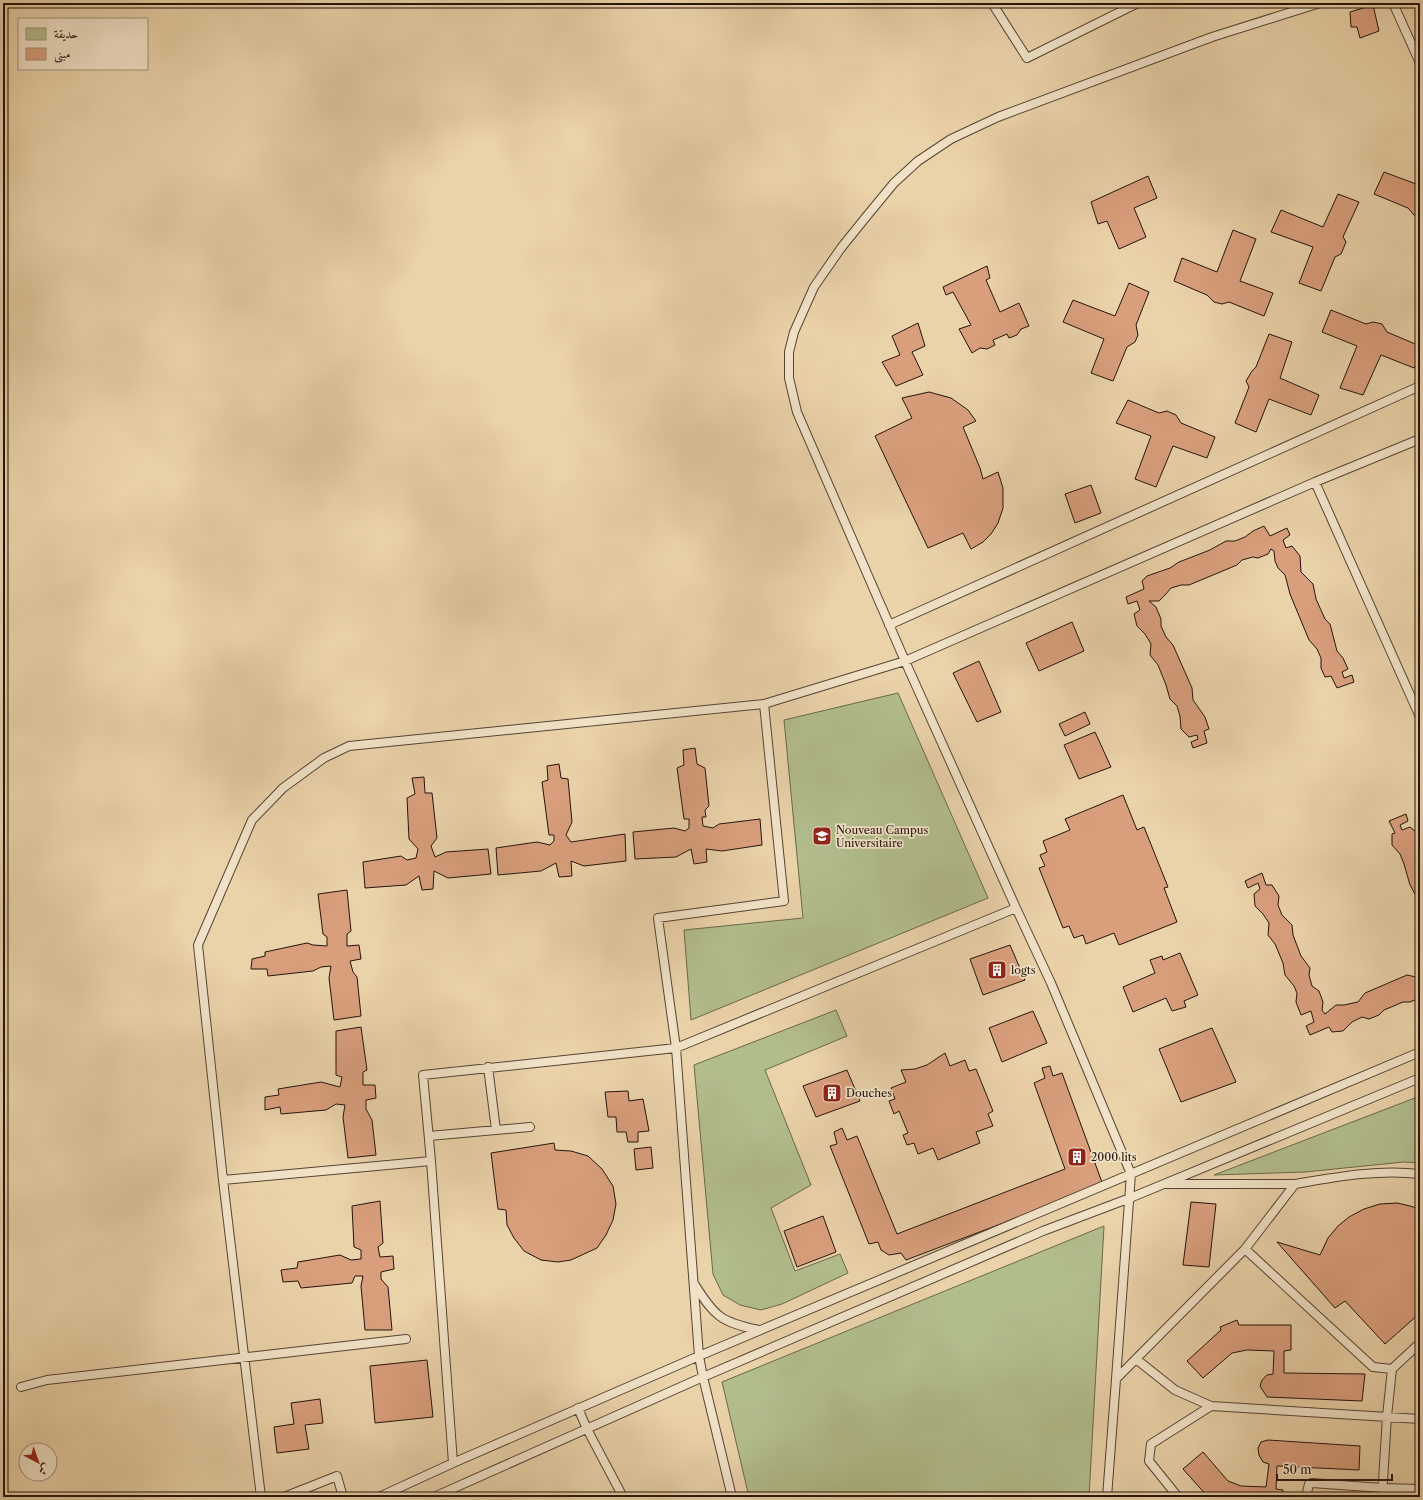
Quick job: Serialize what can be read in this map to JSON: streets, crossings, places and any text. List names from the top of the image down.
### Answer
{
  "places": {
    "school or university": ["Nouveau Campus Universitaire"],
    "building": ["logts", "Douches", "2000 lits"]
  },
  "legend": ["حديقة", "مبنى"],
  "scale_bar": "50 m",
  "north": "bottom right"
}
